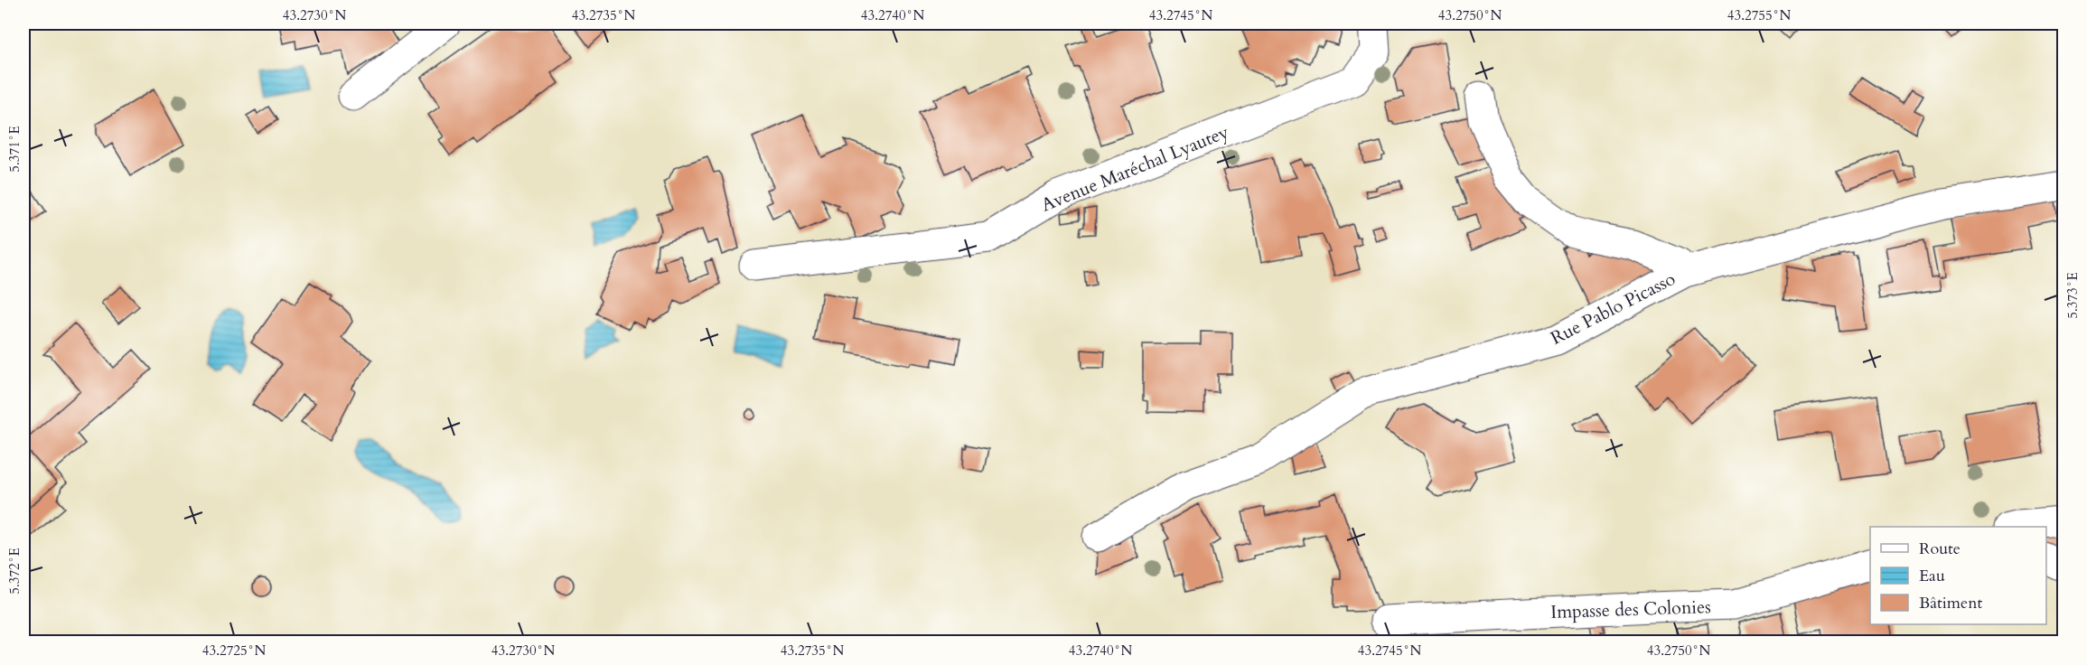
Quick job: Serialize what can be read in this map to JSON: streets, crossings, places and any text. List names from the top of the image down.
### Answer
{
  "streets": {
    "street": ["Avenue Maréchal Lyautey", "Rue Pablo Picasso", "Impasse des Colonies"]
  },
  "legend": ["Route", "Eau", "Bâtiment"],
  "coordinates": [
    "43.2730°N",
    "43.2735°N",
    "43.2740°N",
    "43.2745°N",
    "43.2750°N",
    "43.2755°N",
    "5.371°E",
    "5.373°E",
    "5.372°E",
    "43.2725°N"
  ]
}
